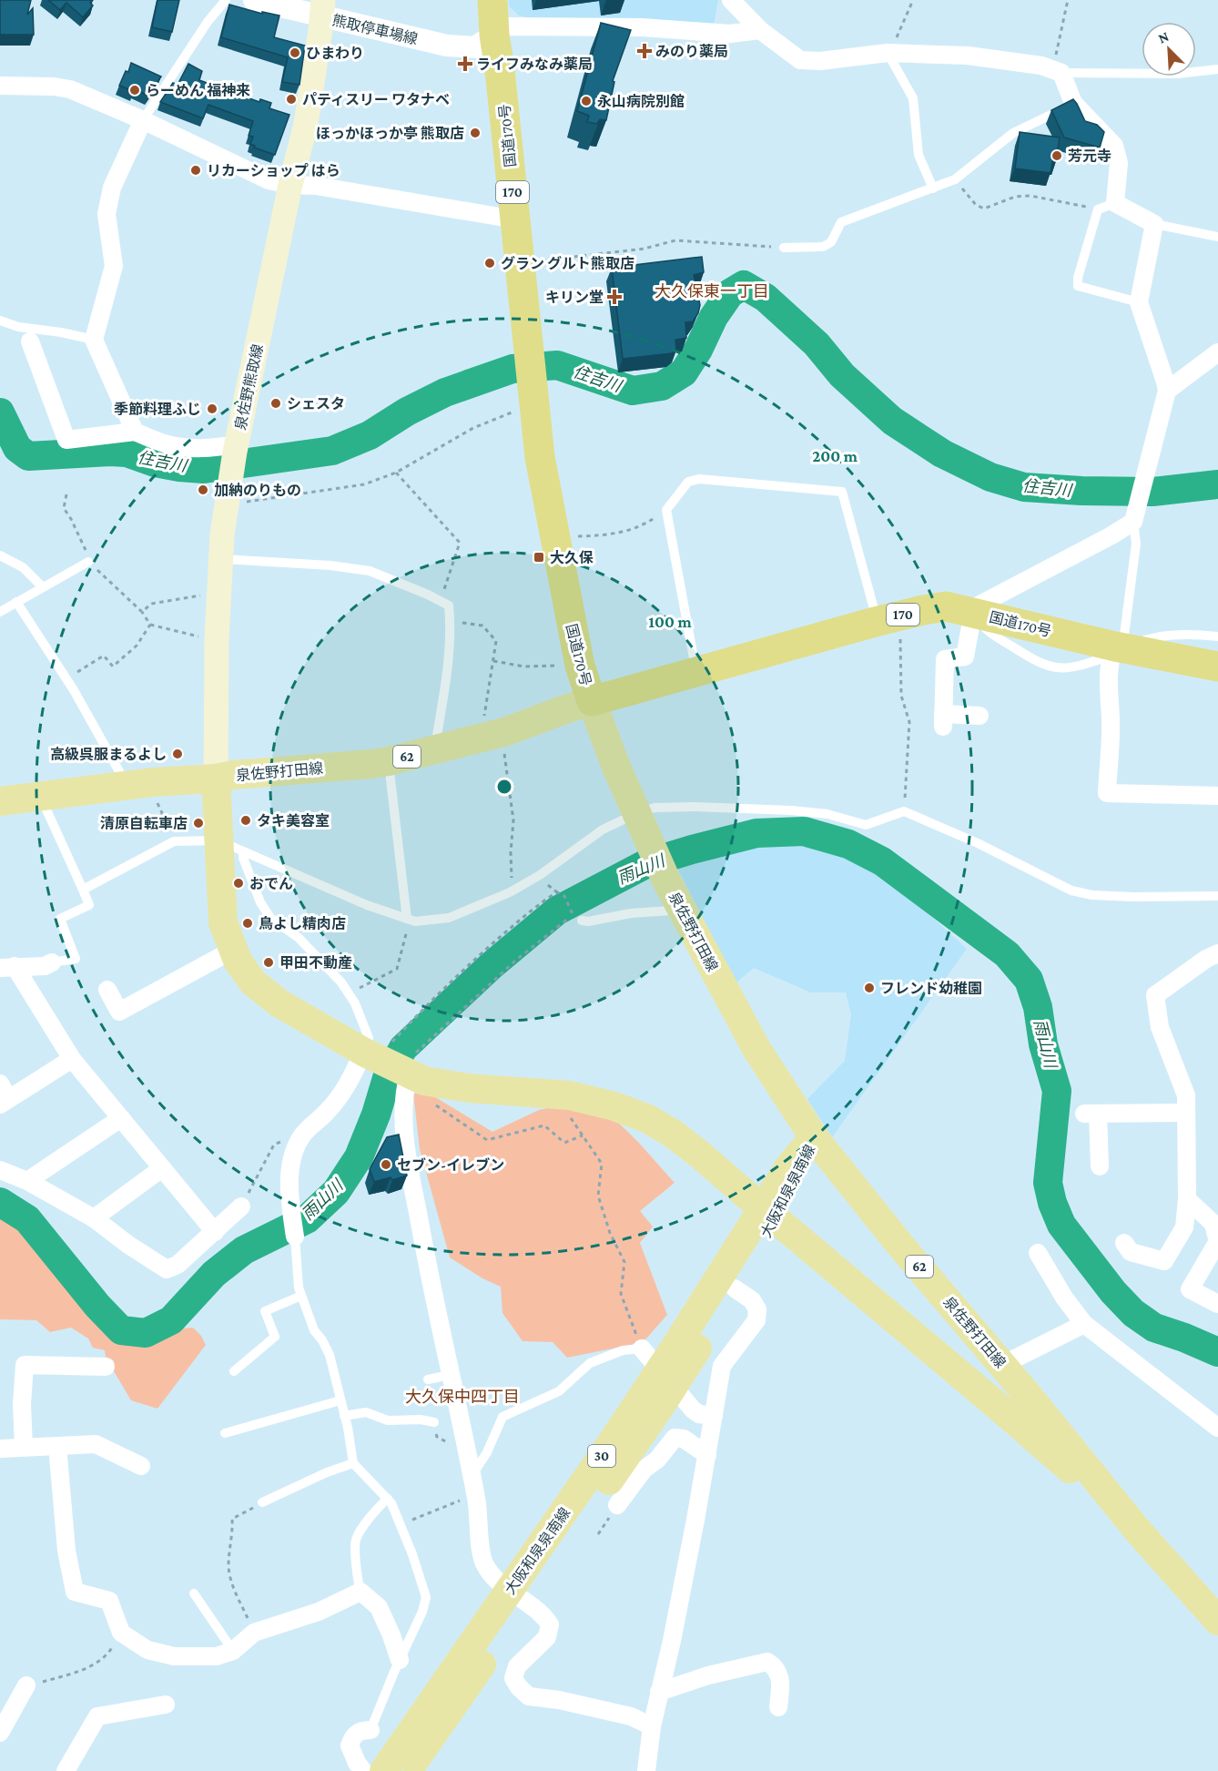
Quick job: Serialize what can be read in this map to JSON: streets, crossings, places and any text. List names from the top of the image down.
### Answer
{
  "streets": {
    "highway": ["国道170号", "170"],
    "main road": [
      "泉佐野熊取線",
      "62",
      "泉佐野打田線",
      "大阪和泉泉南線",
      "30"
    ],
    "street": ["熊取停車場線"]
  },
  "crossings": [
    ["熊取停車場線", "国道170号"],
    ["熊取停車場線", "泉佐野熊取線"],
    ["国道170号", "泉佐野打田線"],
    ["泉佐野熊取線", "泉佐野打田線"],
    ["62", "泉佐野打田線"],
    ["泉佐野打田線", "大阪和泉泉南線"]
  ],
  "districts": ["大久保東一丁目", "大久保中四丁目"],
  "water": ["住吉川", "雨山川"],
  "places": {
    "health": ["みのり薬局", "ライフみなみ薬局", "キリン堂"],
    "other": [
      "ひまわり",
      "らーめん 福神来",
      "パティスリー ワタナベ",
      "永山病院別館",
      "ほっかほっか亭 熊取店",
      "芳元寺",
      "リカーショップ はら",
      "グラン グルト熊取店",
      "シェスタ",
      "季節料理ふじ",
      "加納のりもの",
      "高級呉服まるよし",
      "タキ美容室",
      "清原自転車店",
      "おでん",
      "鳥よし精肉店",
      "甲田不動産",
      "フレンド幼稚園",
      "セブン-イレブン"
    ],
    "transit": ["大久保"]
  },
  "north": "top left",
  "rings": ["200 m", "100 m"]
}
